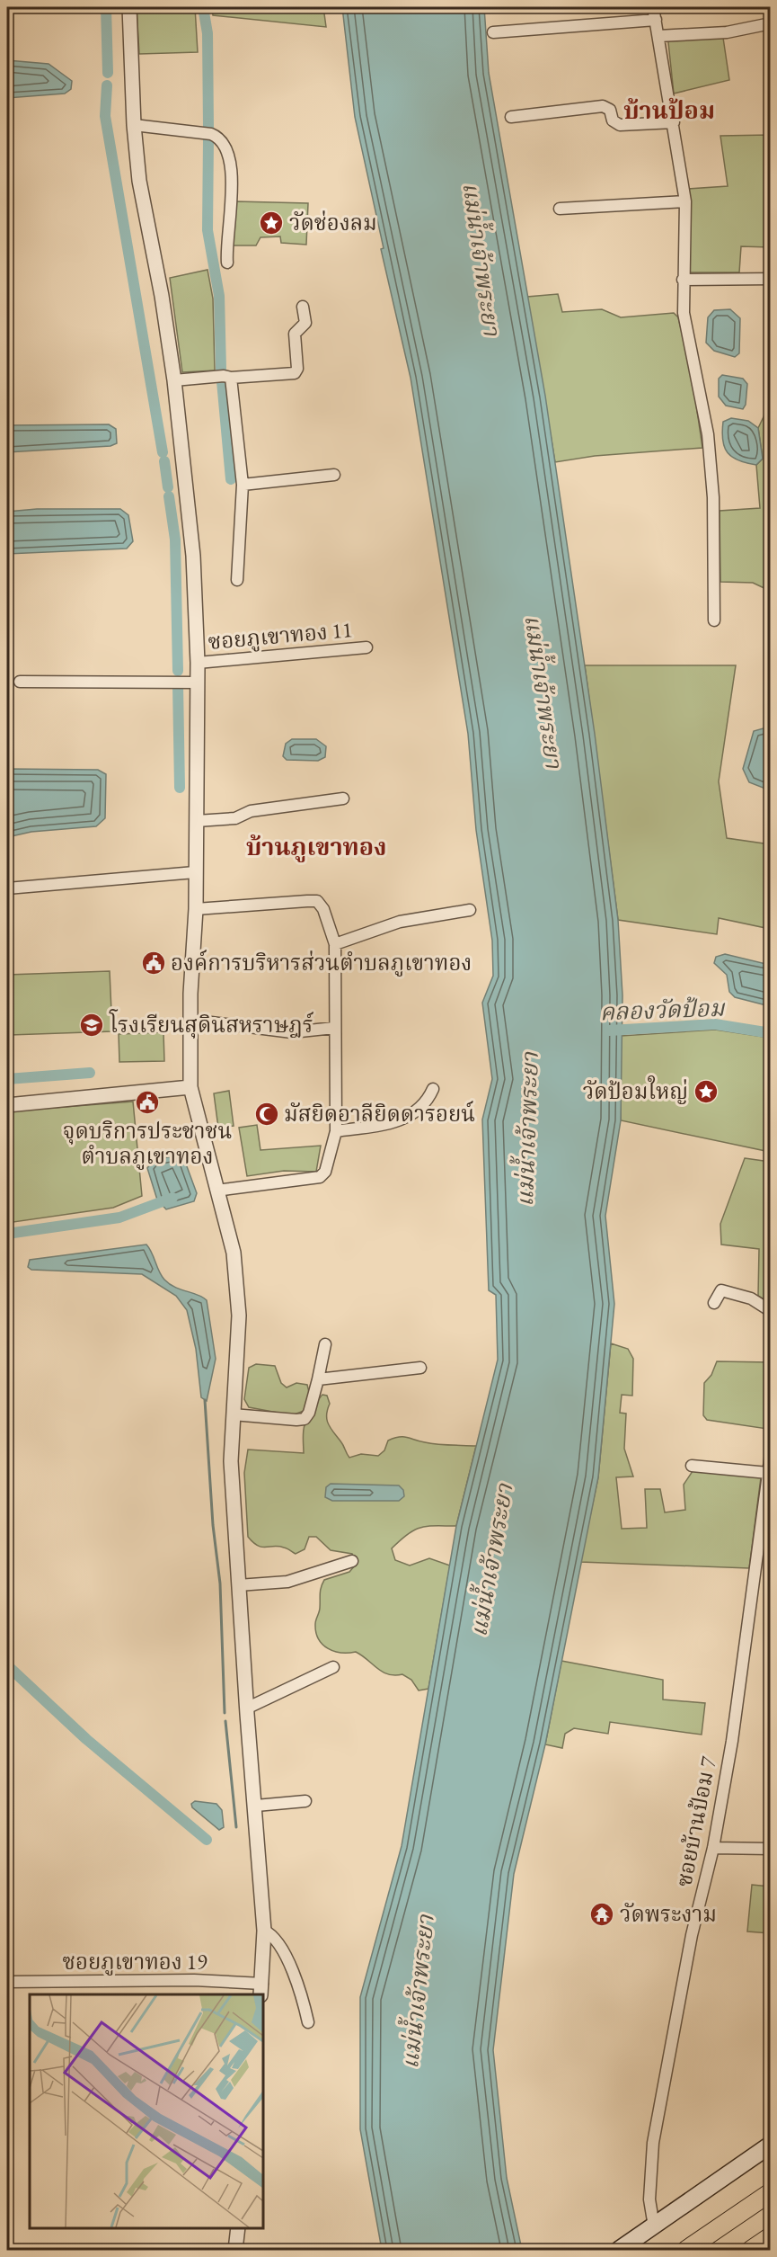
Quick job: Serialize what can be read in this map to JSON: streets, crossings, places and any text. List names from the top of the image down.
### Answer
{
  "streets": {
    "street": ["ซอยภูเขาทอง 11", "ซอยบ้านป้อม 7", "ซอยภูเขาทอง 19"]
  },
  "districts": ["บ้านป้อม", "บ้านภูเขาทอง"],
  "water": ["แม่น้ำเจ้าพระยา", "คลองวัดป้อม"],
  "places": {
    "place": ["วัดช่องลม", "วัดป้อมใหญ่"],
    "public building": ["องค์การบริหารส่วนตำบลภูเขาทอง", "จุดบริการประชาชน ตำบลภูเขาทอง"],
    "school or university": ["โรงเรียนสุดินสหราษฎร์"],
    "mosque": ["มัสยิดอาลียิดดารอยน์"],
    "temple": ["วัดพระงาม"]
  }
}
